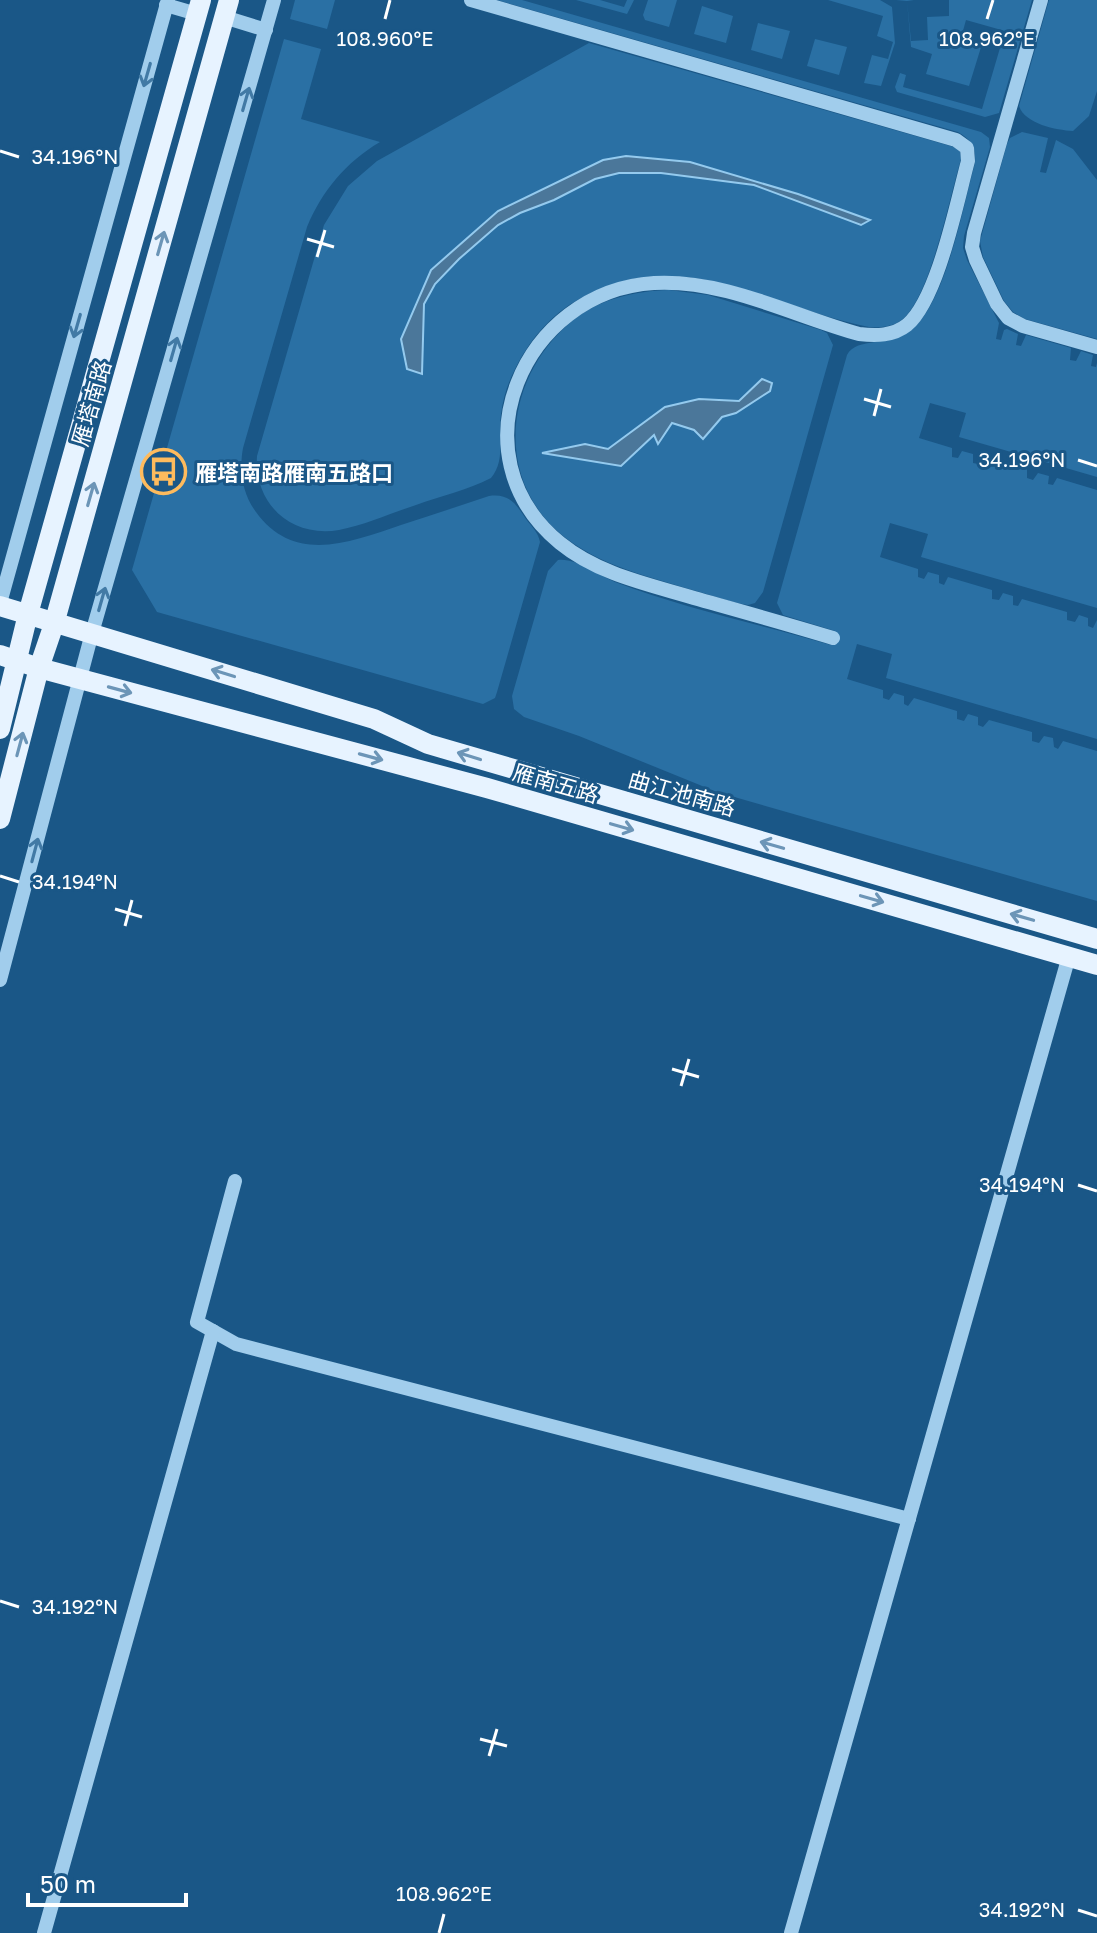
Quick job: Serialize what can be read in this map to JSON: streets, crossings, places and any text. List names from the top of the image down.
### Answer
{
  "streets": {
    "main road": ["雁塔南路", "雁南五路", "曲江池南路"]
  },
  "crossings": [
    ["雁塔南路", "雁南五路"],
    ["雁塔南路", "曲江池南路"]
  ],
  "one_way": ["雁南五路", "曲江池南路"],
  "places": {
    "bus stop": ["雁塔南路雁南五路口"]
  },
  "scale_bar": "50 m",
  "coordinates": [
    "108.960°E",
    "108.962°E",
    "34.196°N",
    "34.194°N",
    "34.192°N"
  ]
}
